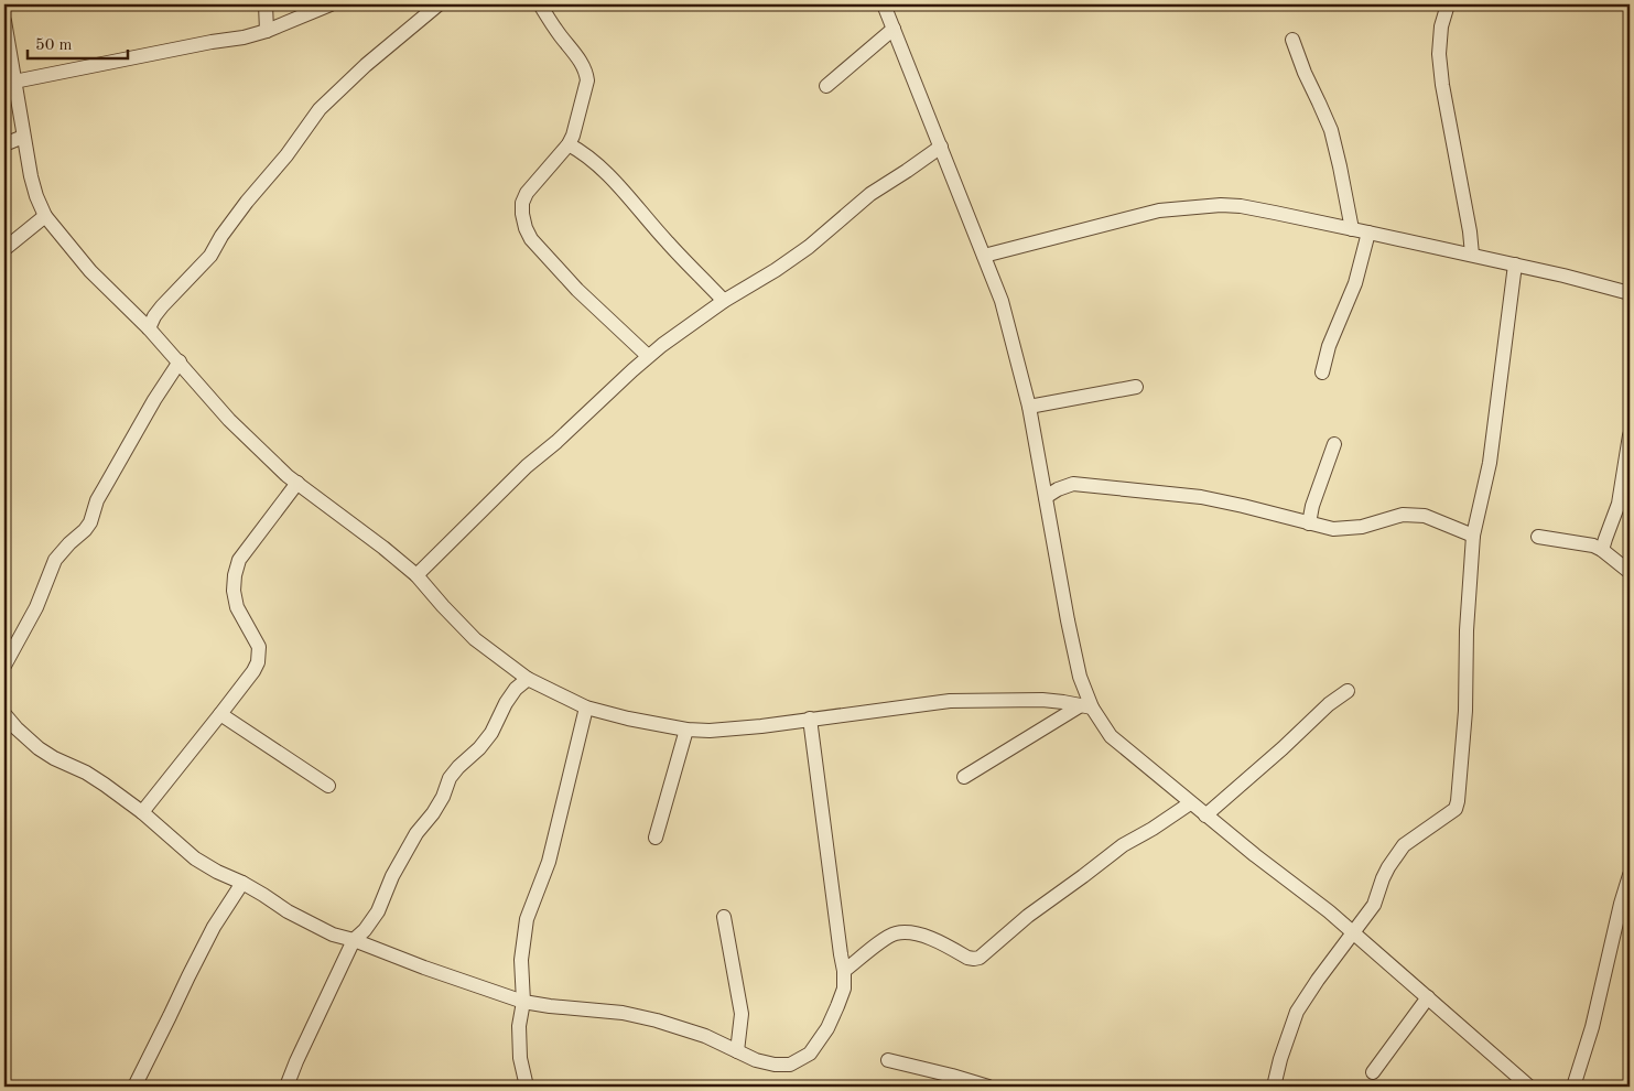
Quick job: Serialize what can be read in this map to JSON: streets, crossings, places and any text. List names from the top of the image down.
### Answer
{
  "scale_bar": "50 m"
}
